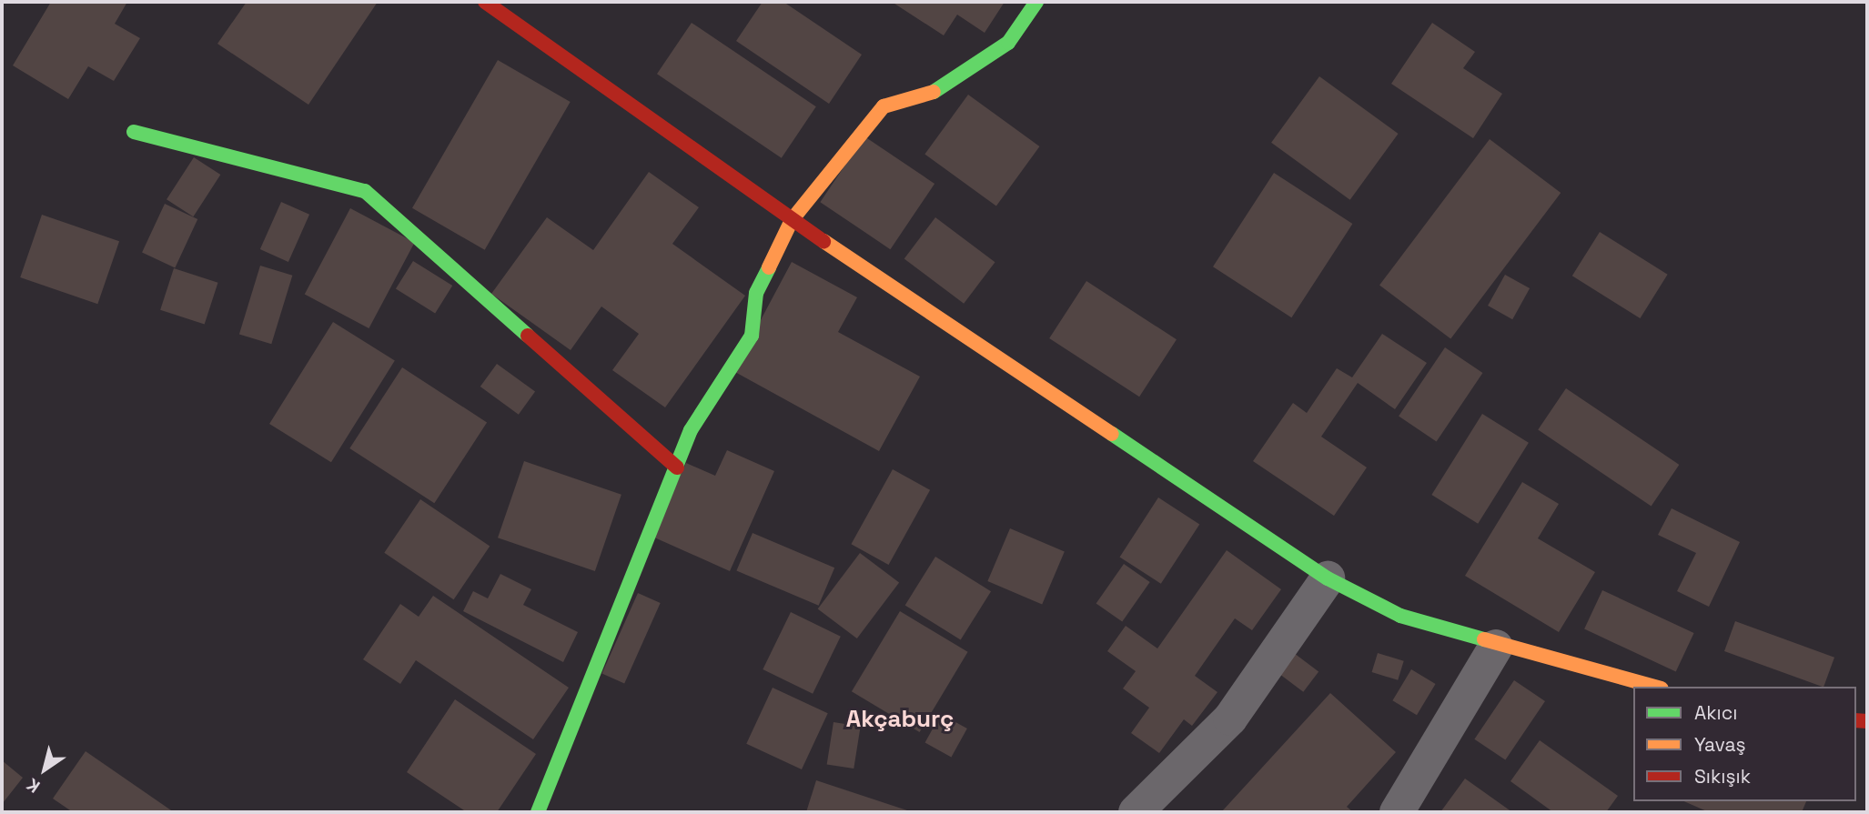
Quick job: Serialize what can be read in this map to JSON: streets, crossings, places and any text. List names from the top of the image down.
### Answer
{
  "districts": ["Akçaburç"],
  "legend": ["Akıcı", "Yavaş", "Sıkışık"],
  "north": "bottom left"
}
